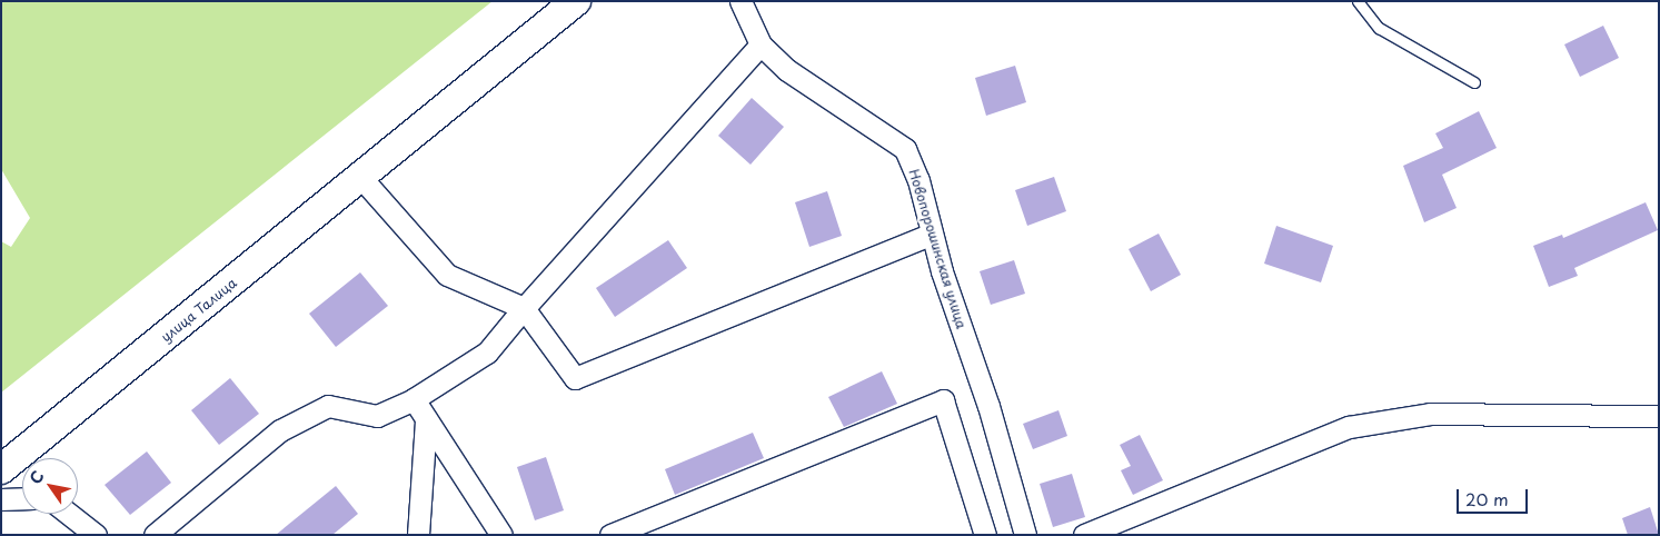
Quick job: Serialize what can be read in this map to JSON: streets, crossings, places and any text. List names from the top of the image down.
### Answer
{
  "streets": {
    "street": ["Новопорошинская улица", "улица Талица"]
  },
  "scale_bar": "20 m",
  "north": "top left"
}
